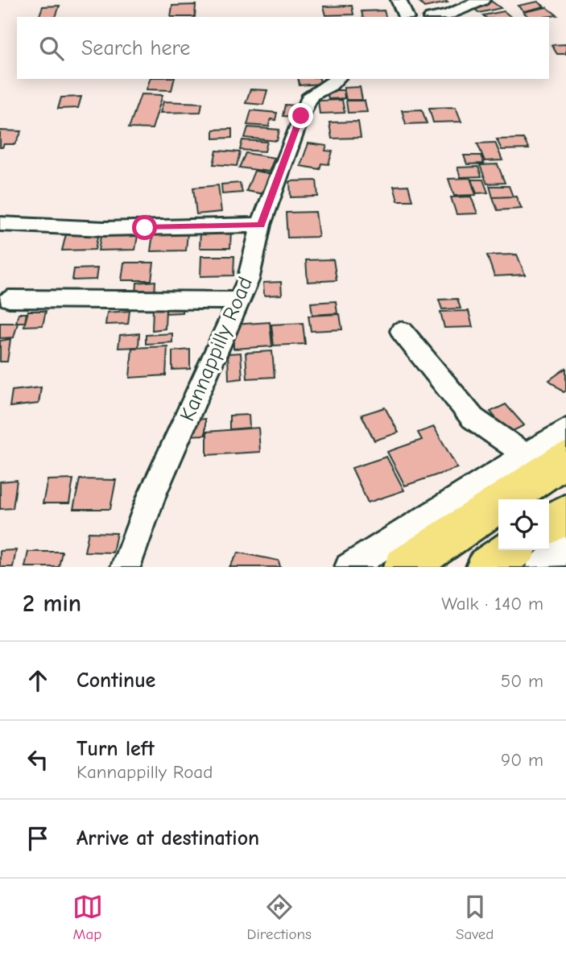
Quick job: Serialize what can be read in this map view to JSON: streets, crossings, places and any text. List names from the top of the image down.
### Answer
{
  "streets": {
    "street": ["Kannappilly Road"]
  },
  "page": {
    "search": "Search here",
    "heading": ["2 min", "Walk · 140 m"],
    "list": [
      ["Continue", "50 m"],
      ["Turn left", "Kannappilly Road", "90 m"],
      "Arrive at destination"
    ],
    "nav": ["Map", "Directions", "Saved"]
  }
}
